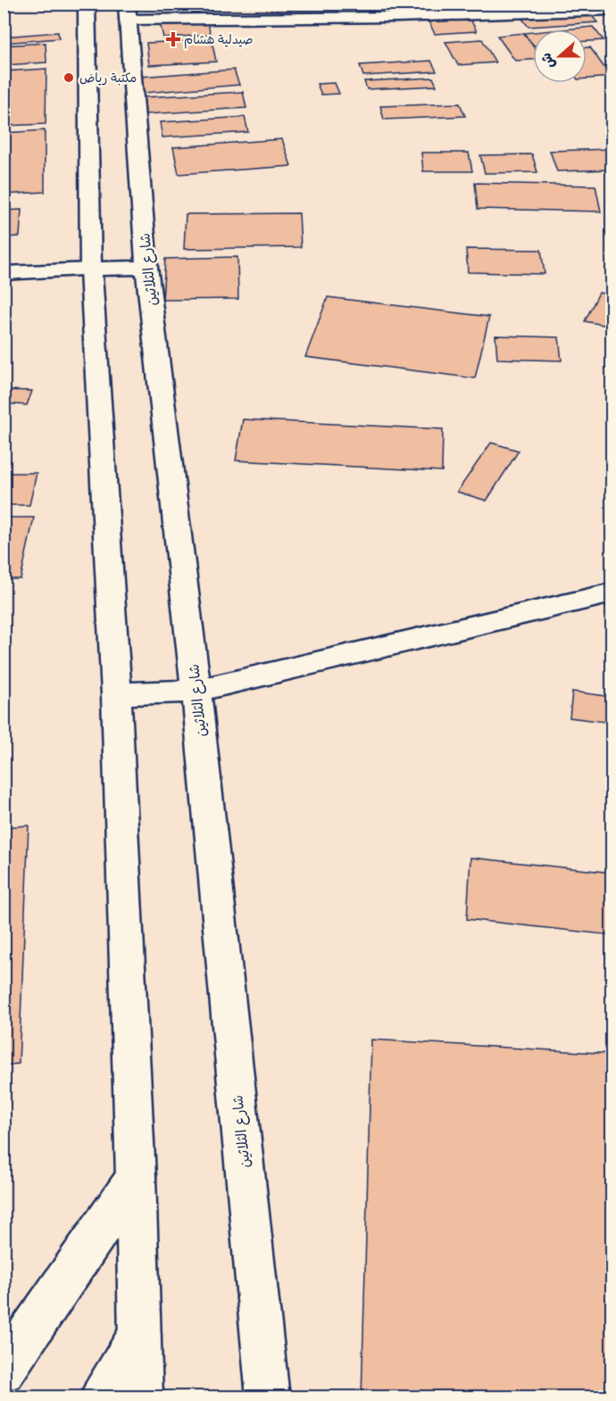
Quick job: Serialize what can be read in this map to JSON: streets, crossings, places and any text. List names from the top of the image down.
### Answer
{
  "streets": {
    "street": ["شارع الثلاثين"]
  },
  "places": {
    "health": ["صيدلية هشام"],
    "other": ["مكتبة رياض"]
  },
  "north": "left"
}
